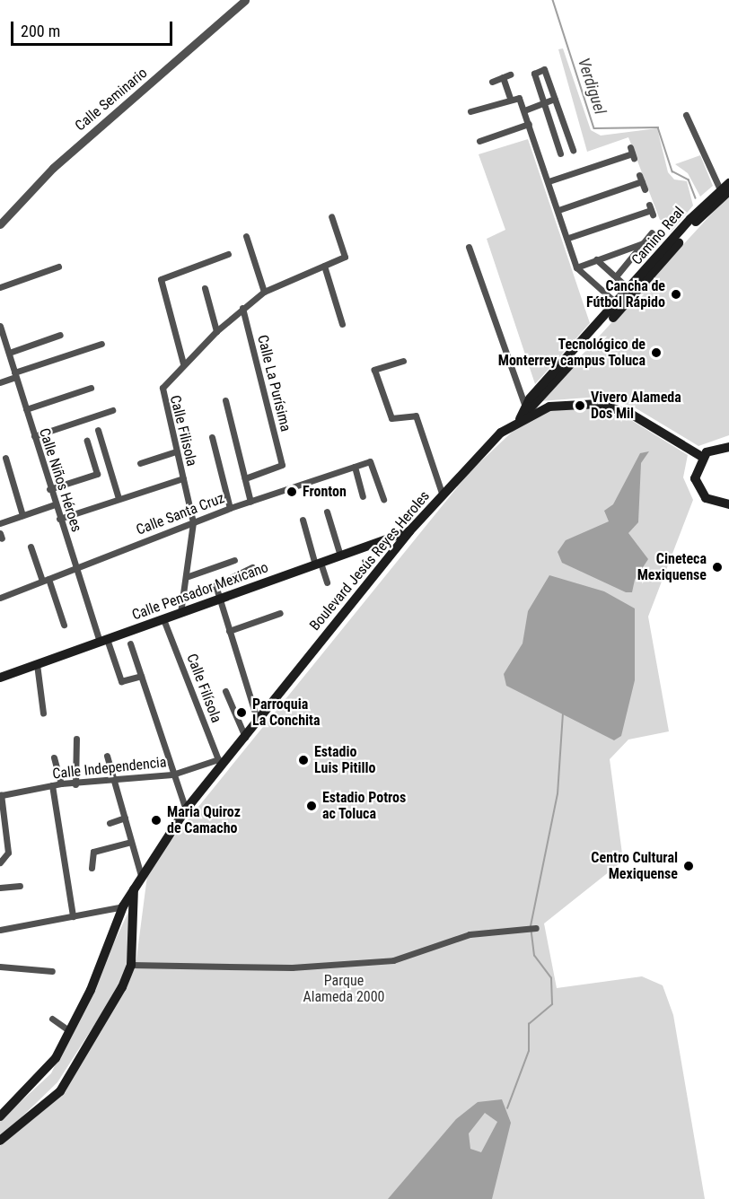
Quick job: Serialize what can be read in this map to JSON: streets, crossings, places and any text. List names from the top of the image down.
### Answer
{
  "streets": {
    "main road": ["Camino Real", "Boulevard Jesús Reyes Heroles", "Calle Pensador Mexicano"],
    "street": [
      "Calle Seminario",
      "Calle La Purísima",
      "Calle Filisola",
      "Calle Niños Héroes",
      "Calle Santa Cruz",
      "Calle Filísola",
      "Calle Independencia"
    ]
  },
  "crossings": [
    ["Camino Real", "Boulevard Jesús Reyes Heroles"],
    ["Calle La Purísima", "Calle Filisola"],
    ["Calle Filisola", "Calle Santa Cruz"],
    ["Calle Filisola", "Calle Pensador Mexicano"],
    ["Calle Niños Héroes", "Calle Santa Cruz"],
    ["Calle Niños Héroes", "Calle Pensador Mexicano"],
    ["Boulevard Jesús Reyes Heroles", "Calle Pensador Mexicano"],
    ["Boulevard Jesús Reyes Heroles", "Calle Filísola"],
    ["Boulevard Jesús Reyes Heroles", "Calle Independencia"],
    ["Calle Pensador Mexicano", "Calle Filísola"],
    ["Calle Filísola", "Calle Independencia"]
  ],
  "water": ["Verdiguel"],
  "parks": ["Parque Alameda 2000"],
  "places": [
    "Cancha de Fútbol Rápido",
    "Tecnológico de Monterrey campus Toluca",
    "Vivero Alameda Dos Mil",
    "Fronton",
    "Cineteca Mexiquense",
    "Parroquia La Conchita",
    "Estadio Luis Pitillo",
    "Estadio Potros ac Toluca",
    "Maria Quiroz de Camacho",
    "Centro Cultural Mexiquense"
  ],
  "scale_bar": "200 m"
}
